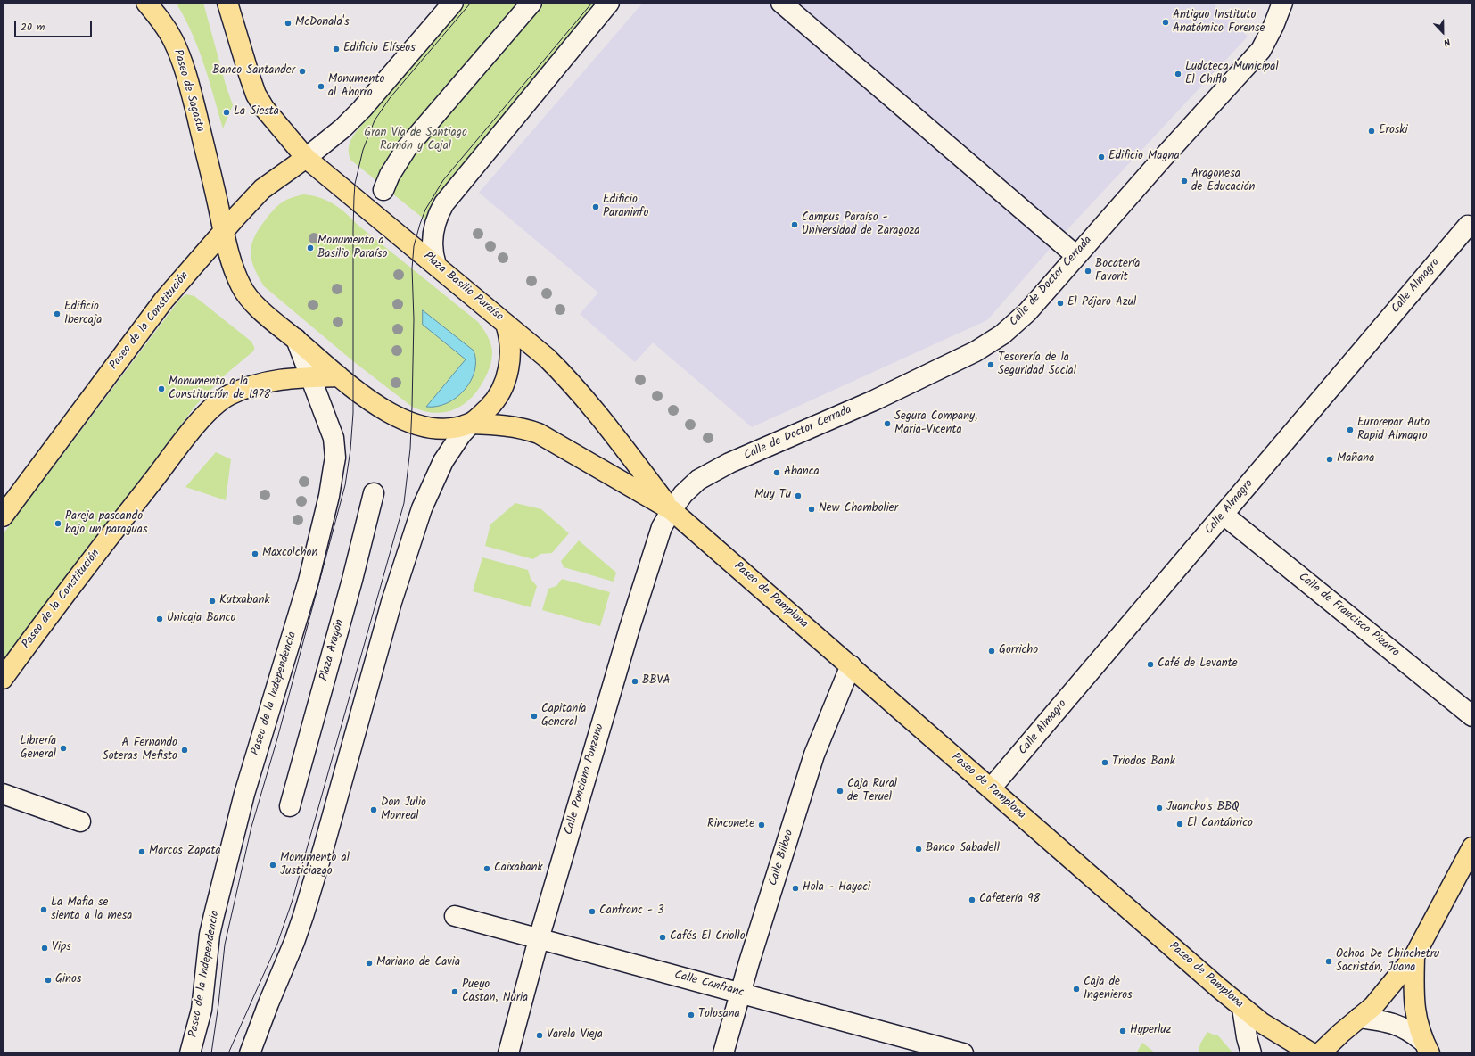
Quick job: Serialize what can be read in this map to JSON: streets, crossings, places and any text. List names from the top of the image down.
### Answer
{
  "streets": {
    "main road": [
      "Paseo de Sagasta",
      "Plaza Basilio Paraíso",
      "Paseo de la Constitución",
      "Paseo de Pamplona"
    ],
    "street": [
      "Calle de Doctor Cerrada",
      "Calle Almagro",
      "Calle de Francisco Pizarro",
      "Plaza Aragón",
      "Paseo de la Independencia",
      "Calle Ponciano Ponzano",
      "Calle Bilbao",
      "Calle Canfranc"
    ]
  },
  "crossings": [
    ["Paseo de Sagasta", "Plaza Basilio Paraíso"],
    ["Calle de Doctor Cerrada", "Paseo de Pamplona"],
    ["Calle de Doctor Cerrada", "Calle Ponciano Ponzano"],
    ["Calle Almagro", "Paseo de Pamplona"],
    ["Calle Almagro", "Calle de Francisco Pizarro"],
    ["Plaza Basilio Paraíso", "Paseo de la Constitución"],
    ["Plaza Basilio Paraíso", "Paseo de Pamplona"],
    ["Plaza Basilio Paraíso", "Paseo de la Independencia"],
    ["Paseo de la Constitución", "Paseo de la Independencia"],
    ["Paseo de Pamplona", "Calle Ponciano Ponzano"],
    ["Paseo de Pamplona", "Calle Bilbao"],
    ["Calle Ponciano Ponzano", "Calle Canfranc"],
    ["Calle Bilbao", "Calle Canfranc"]
  ],
  "parks": ["Gran Vía de Santiago Ramón y Cajal"],
  "places": [
    "Antiguo Instituto Anatómico Forense",
    "McDonald's",
    "Edificio Elíseos",
    "Banco Santander",
    "Ludoteca Municipal El Chiflo",
    "Monumento al Ahorro",
    "La Siesta",
    "Eroski",
    "Edificio Magna",
    "Aragonesa de Educación",
    "Edificio Paraninfo",
    "Campus Paraíso - Universidad de Zaragoza",
    "Monumento a Basilio Paraíso",
    "Bocatería Favorit",
    "El Pájaro Azul",
    "Edificio Ibercaja",
    "Tesorería de la Seguridad Social",
    "Monumento a la Constitución de 1978",
    "Segura Company, Maria-Vicenta",
    "Eurorepar Auto Rapid Almagro",
    "Mañana",
    "Abanca",
    "Muy Tu",
    "New Chambolier",
    "Pareja paseando bajo un paraguas",
    "Maxcolchon",
    "Kutxabank",
    "Unicaja Banco",
    "Gorricho",
    "Café de Levante",
    "BBVA",
    "Capitanía General",
    "Librería General",
    "A Fernando Soteras Mefisto",
    "Triodos Bank",
    "Caja Rural de Teruel",
    "Juancho's BBQ",
    "Don Julio Monreal",
    "El Cantábrico",
    "Rinconete",
    "Banco Sabadell",
    "Marcos Zapata",
    "Monumento al Justiciazgo",
    "Caixabank",
    "Hola - Hayaci",
    "Cafetería 98",
    "La Mafia se sienta a la mesa",
    "Canfranc - 3",
    "Cafés El Criollo",
    "Vips",
    "Ochoa De Chinchetru Sacristán, Juana",
    "Mariano de Cavia",
    "Ginos",
    "Caja de Ingenieros",
    "Pueyo Castan, Nuria",
    "Tolosana",
    "Hyperluz",
    "Varela Vieja"
  ],
  "scale_bar": "20 m",
  "north": "bottom"
}
